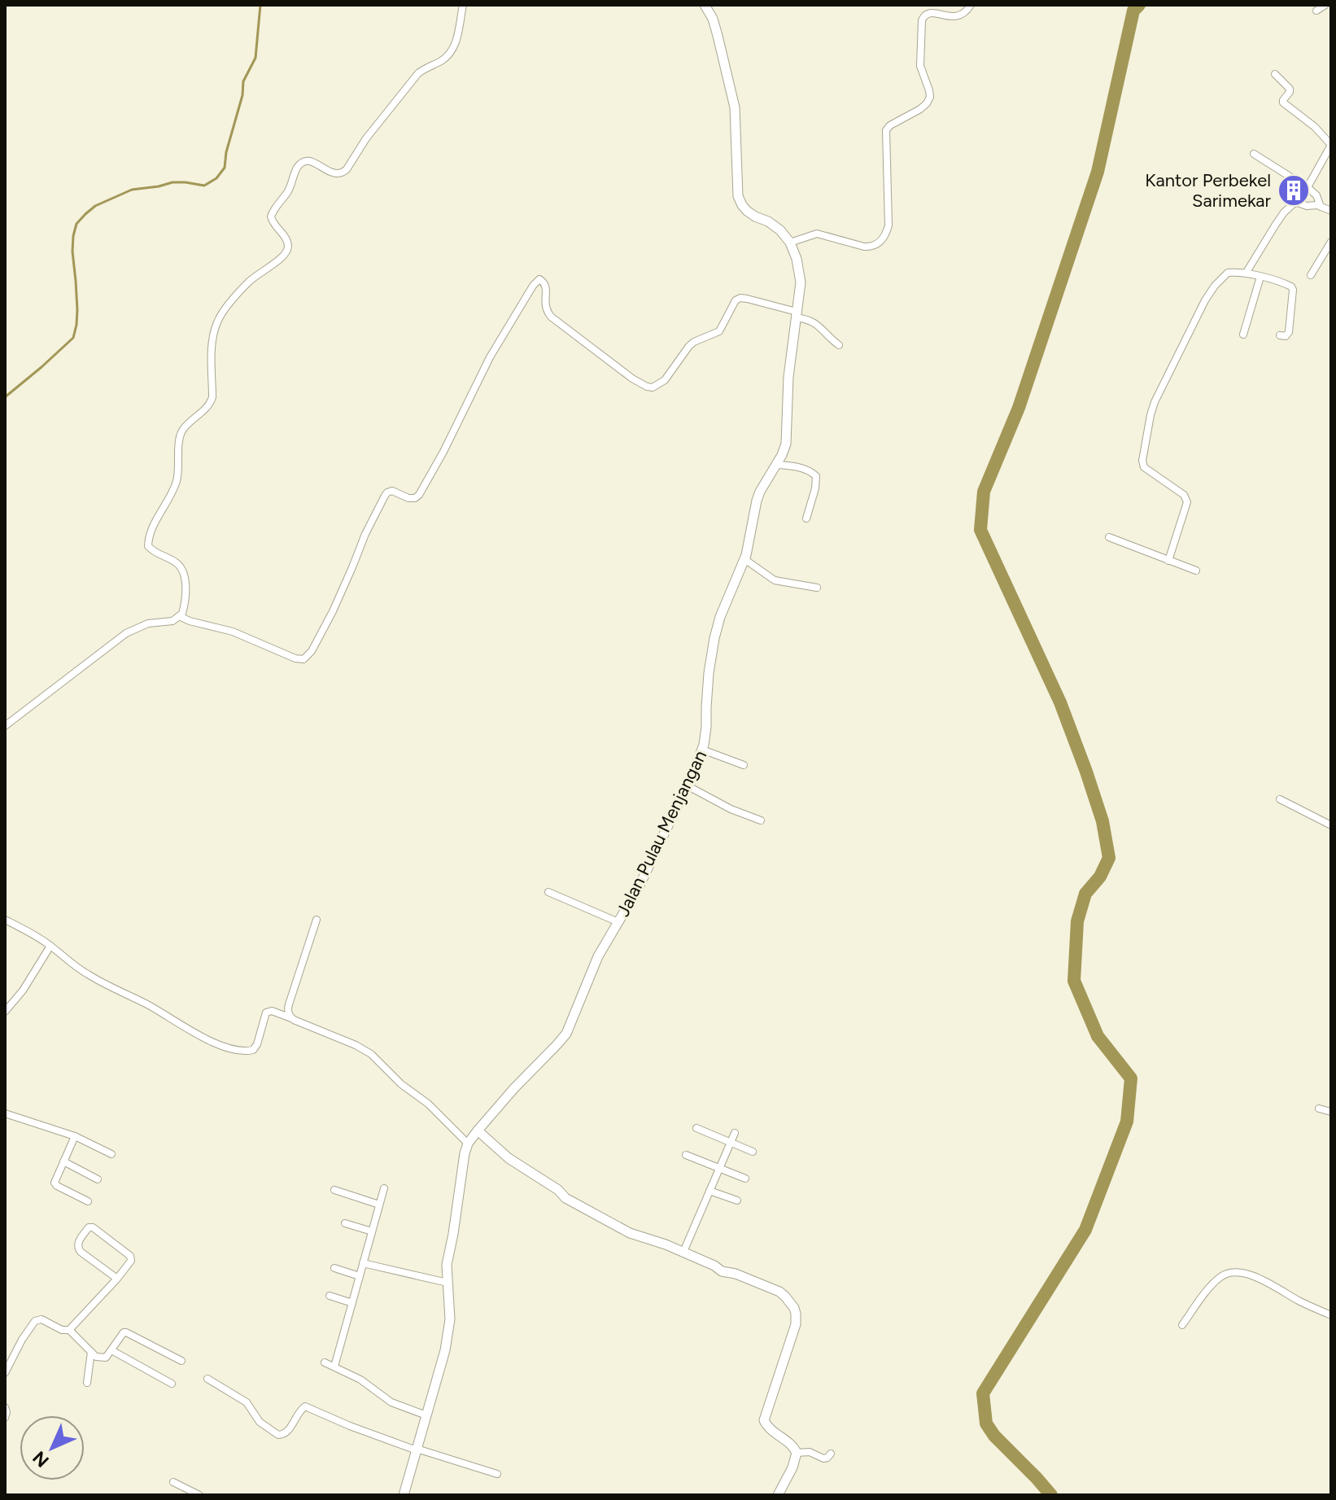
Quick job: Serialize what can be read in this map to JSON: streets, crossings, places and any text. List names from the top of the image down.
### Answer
{
  "streets": {
    "street": ["Jalan Pulau Menjangan"]
  },
  "places": {
    "building": ["Kantor Perbekel Sarimekar"]
  },
  "north": "bottom left"
}
